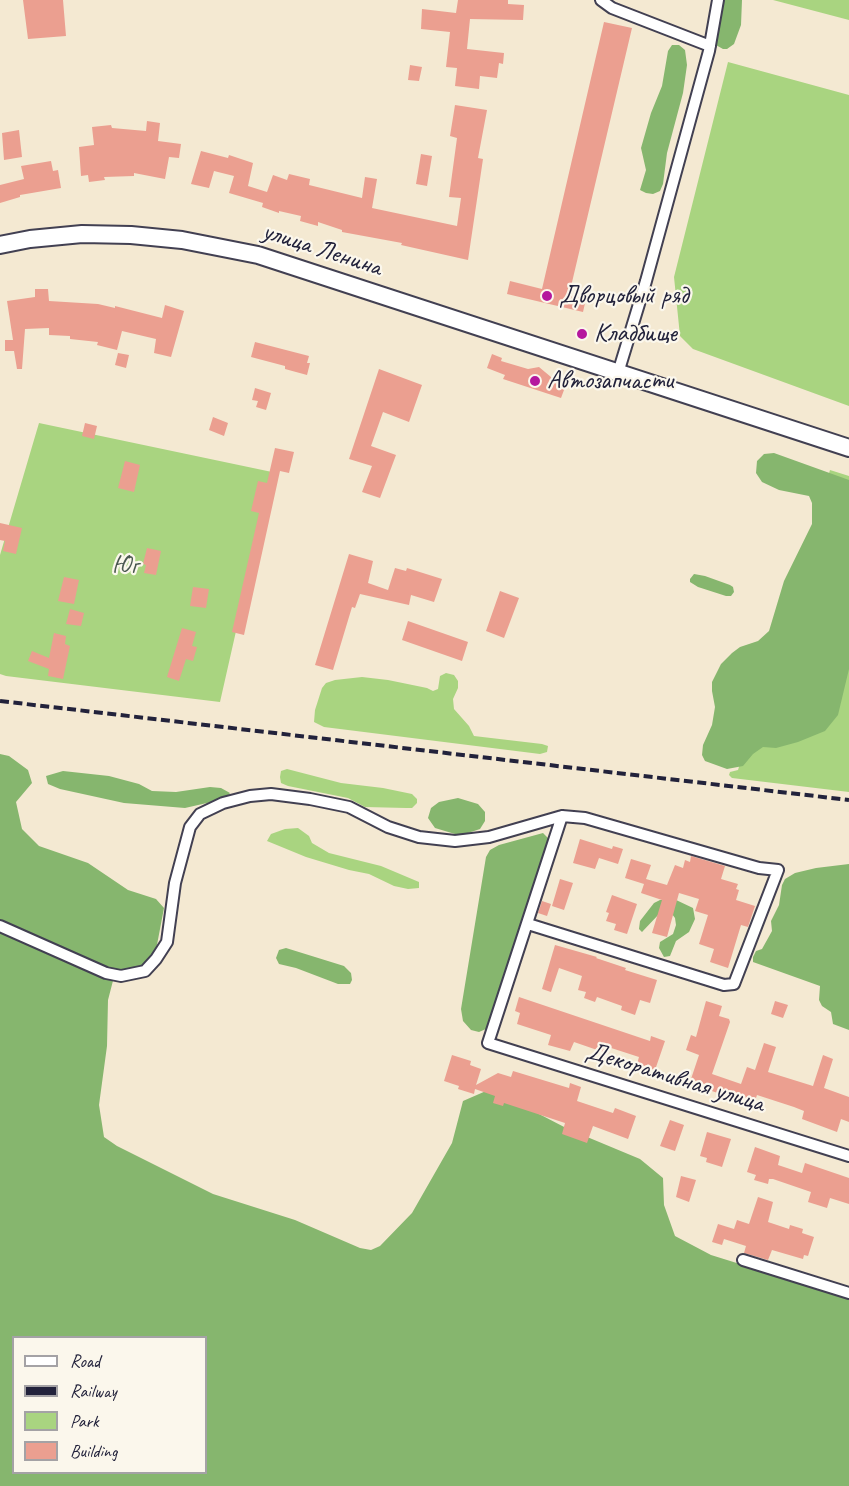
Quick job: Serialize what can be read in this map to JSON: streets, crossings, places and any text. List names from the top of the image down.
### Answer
{
  "streets": {
    "main road": ["улица Ленина"],
    "street": ["Декоративная улица"]
  },
  "parks": ["Юг"],
  "places": ["Дворцовый ряд", "Кладбище", "Автозапчасти"],
  "legend": [
    "Road",
    "Railway",
    "Park",
    "Building"
  ]
}
